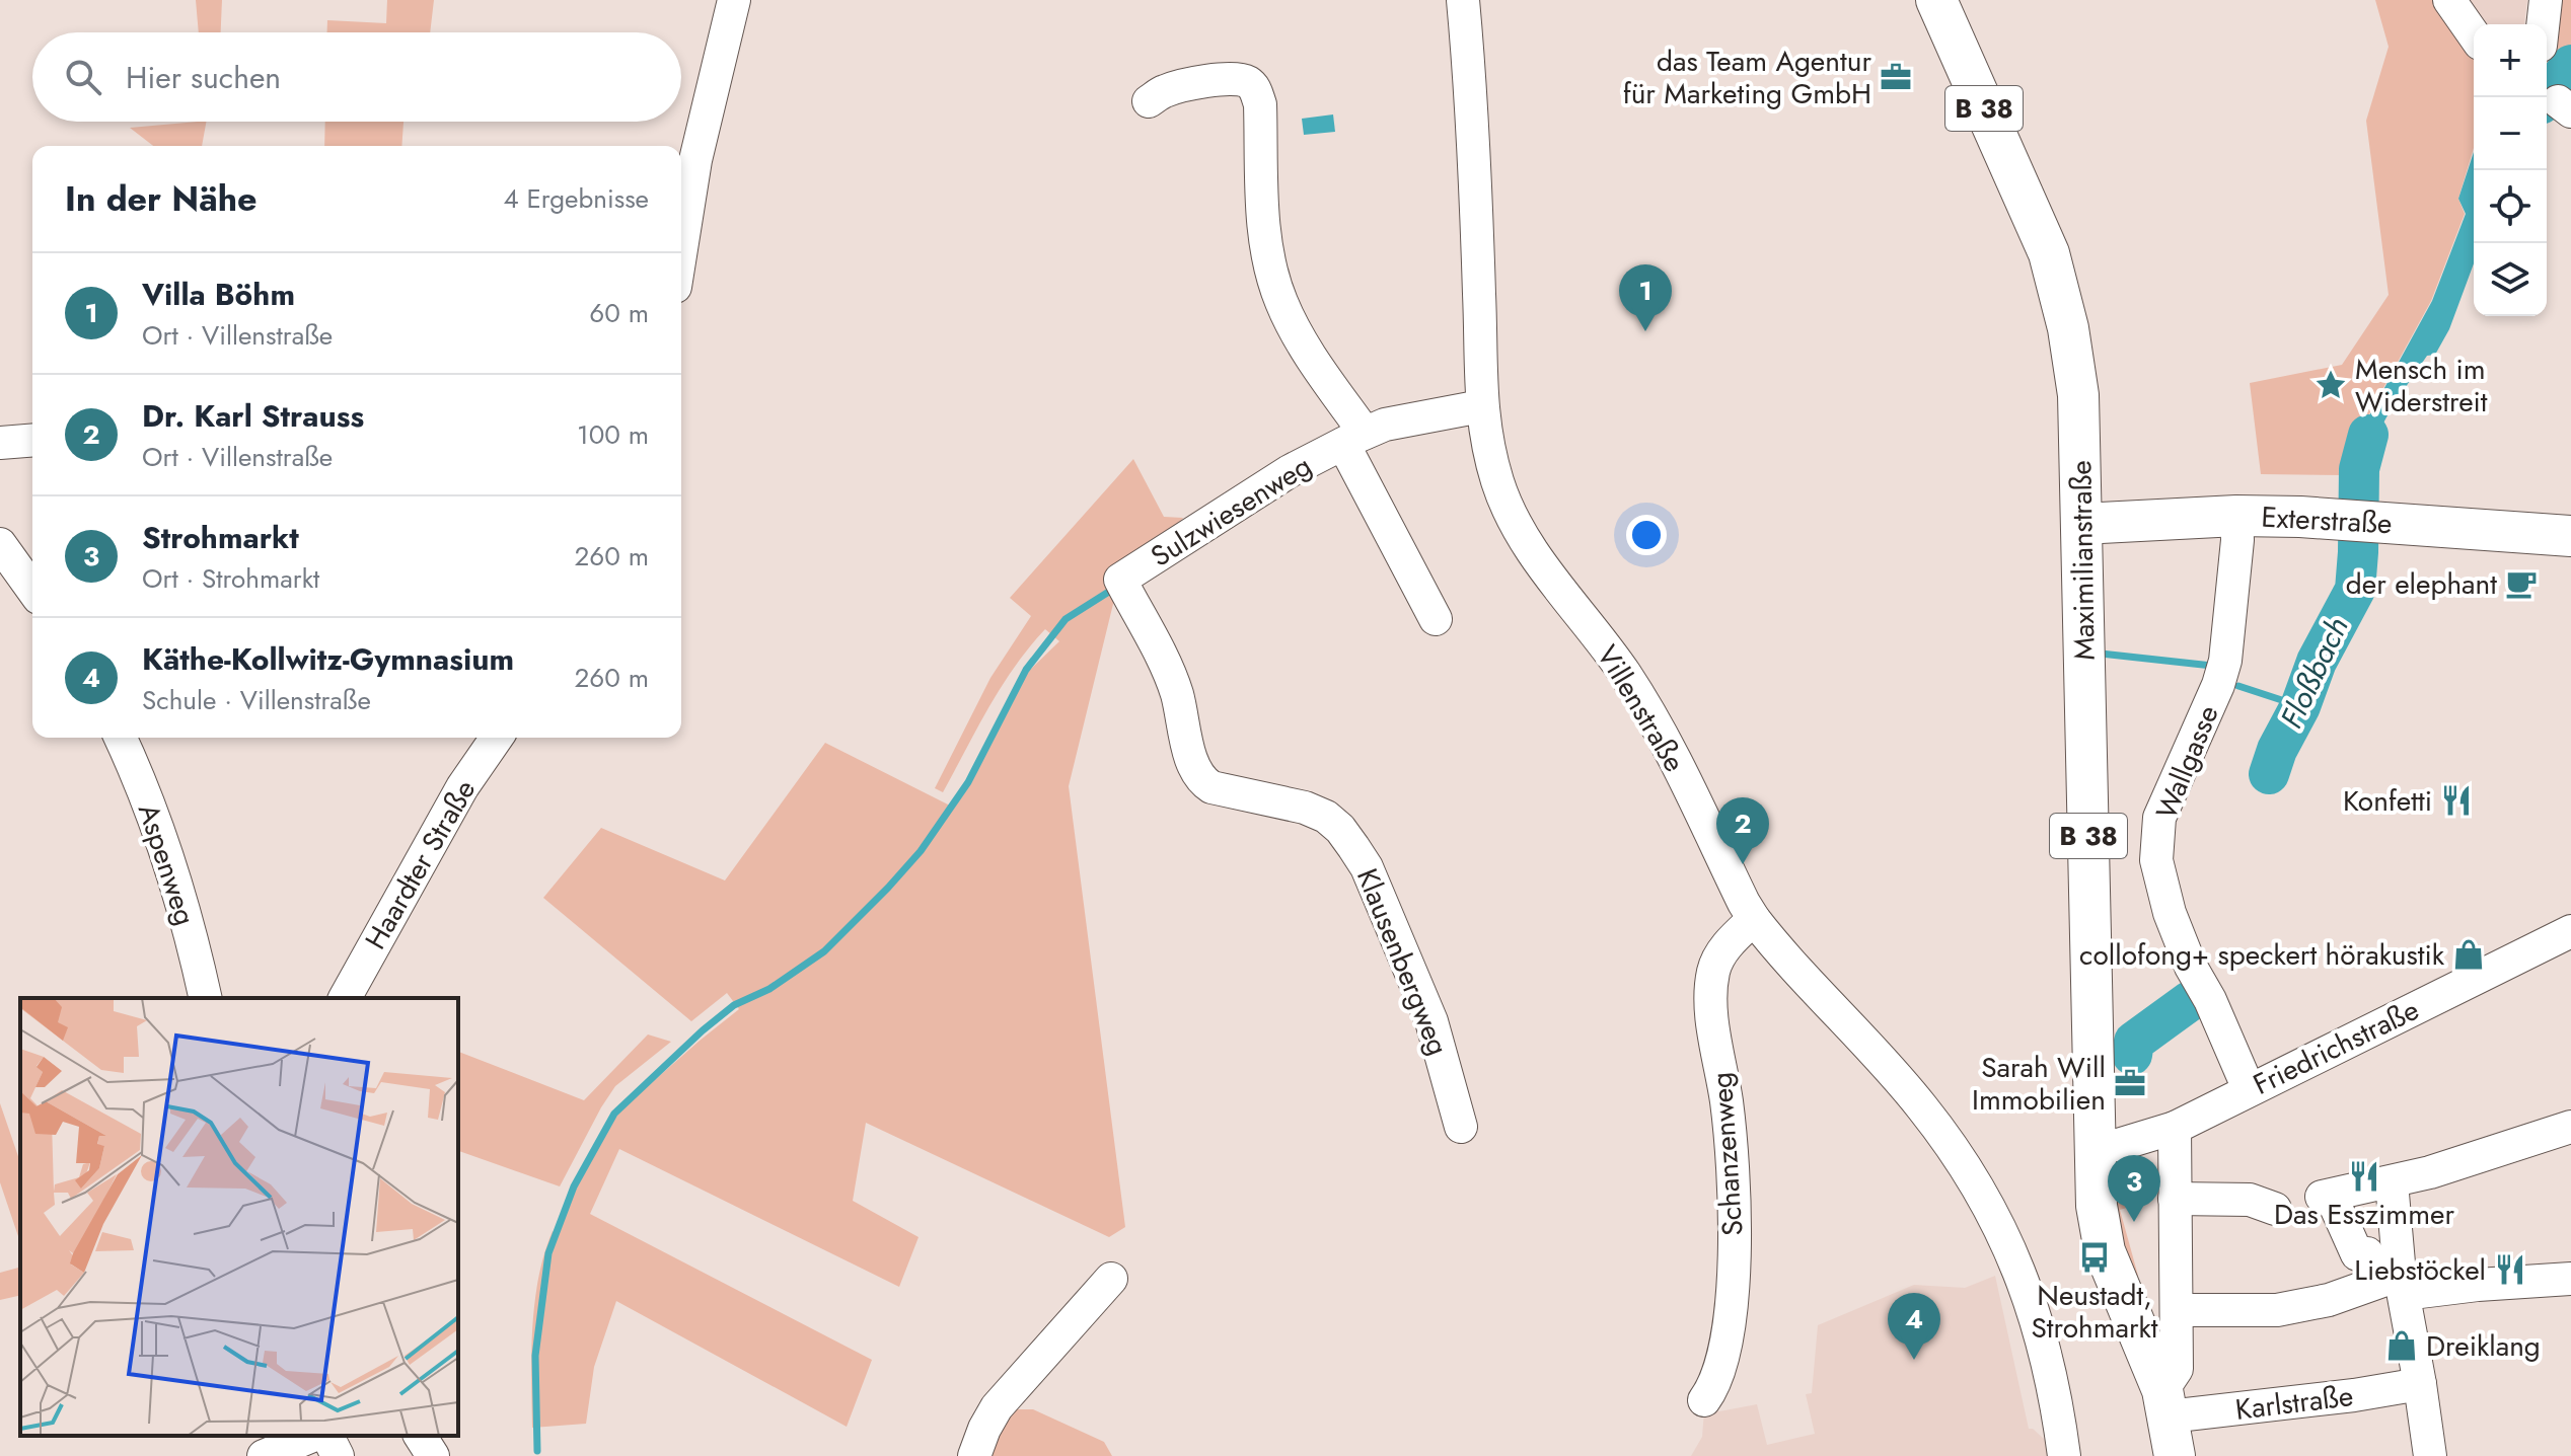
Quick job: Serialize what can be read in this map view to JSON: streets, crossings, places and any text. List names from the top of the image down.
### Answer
{
  "streets": {
    "main road": ["B 38", "Exterstraße", "Maximilianstraße"],
    "street": [
      "Sulzwiesenweg",
      "Villenstraße",
      "Wallgasse",
      "Aspenweg",
      "Haardter Straße",
      "Klausenbergweg",
      "Friedrichstraße",
      "Schanzenweg",
      "Karlstraße"
    ]
  },
  "crossings": [
    ["B 38", "Maximilianstraße"],
    ["B 38", "Friedrichstraße"],
    ["B 38", "Karlstraße"],
    ["Sulzwiesenweg", "Villenstraße"],
    ["Sulzwiesenweg", "Klausenbergweg"],
    ["Exterstraße", "Maximilianstraße"],
    ["Exterstraße", "Wallgasse"],
    ["Maximilianstraße", "Friedrichstraße"],
    ["Villenstraße", "Schanzenweg"],
    ["Wallgasse", "Friedrichstraße"]
  ],
  "water": ["Floßbach"],
  "places": {
    "office": ["das Team Agentur für Marketing GmbH", "Sarah Will Immobilien"],
    "place": ["Mensch im Widerstreit"],
    "cafe": ["der elephant"],
    "restaurant": ["Konfetti", "Das Esszimmer", "Liebstöckel"],
    "shop": ["collofong+ speckert hörakustik", "Dreiklang"],
    "bus stop": ["Neustadt, Strohmarkt"]
  },
  "page": {
    "map_buttons": ["+", "−"],
    "search": "Hier suchen",
    "heading": ["In der Nähe", "4 Ergebnisse"],
    "list": [
      {
        "mark": "1",
        "name": "Villa Böhm",
        "note": "Ort · Villenstraße",
        "value": "60 m"
      },
      {
        "mark": "2",
        "name": "Dr. Karl Strauss",
        "note": "Ort · Villenstraße",
        "value": "100 m"
      },
      {
        "mark": "3",
        "name": "Strohmarkt",
        "note": "Ort · Strohmarkt",
        "value": "260 m"
      },
      {
        "mark": "4",
        "name": "Käthe-Kollwitz-Gymnasium",
        "note": "Schule · Villenstraße",
        "value": "260 m"
      }
    ],
    "pins": [
      "1",
      "2",
      "3",
      "4"
    ]
  }
}
